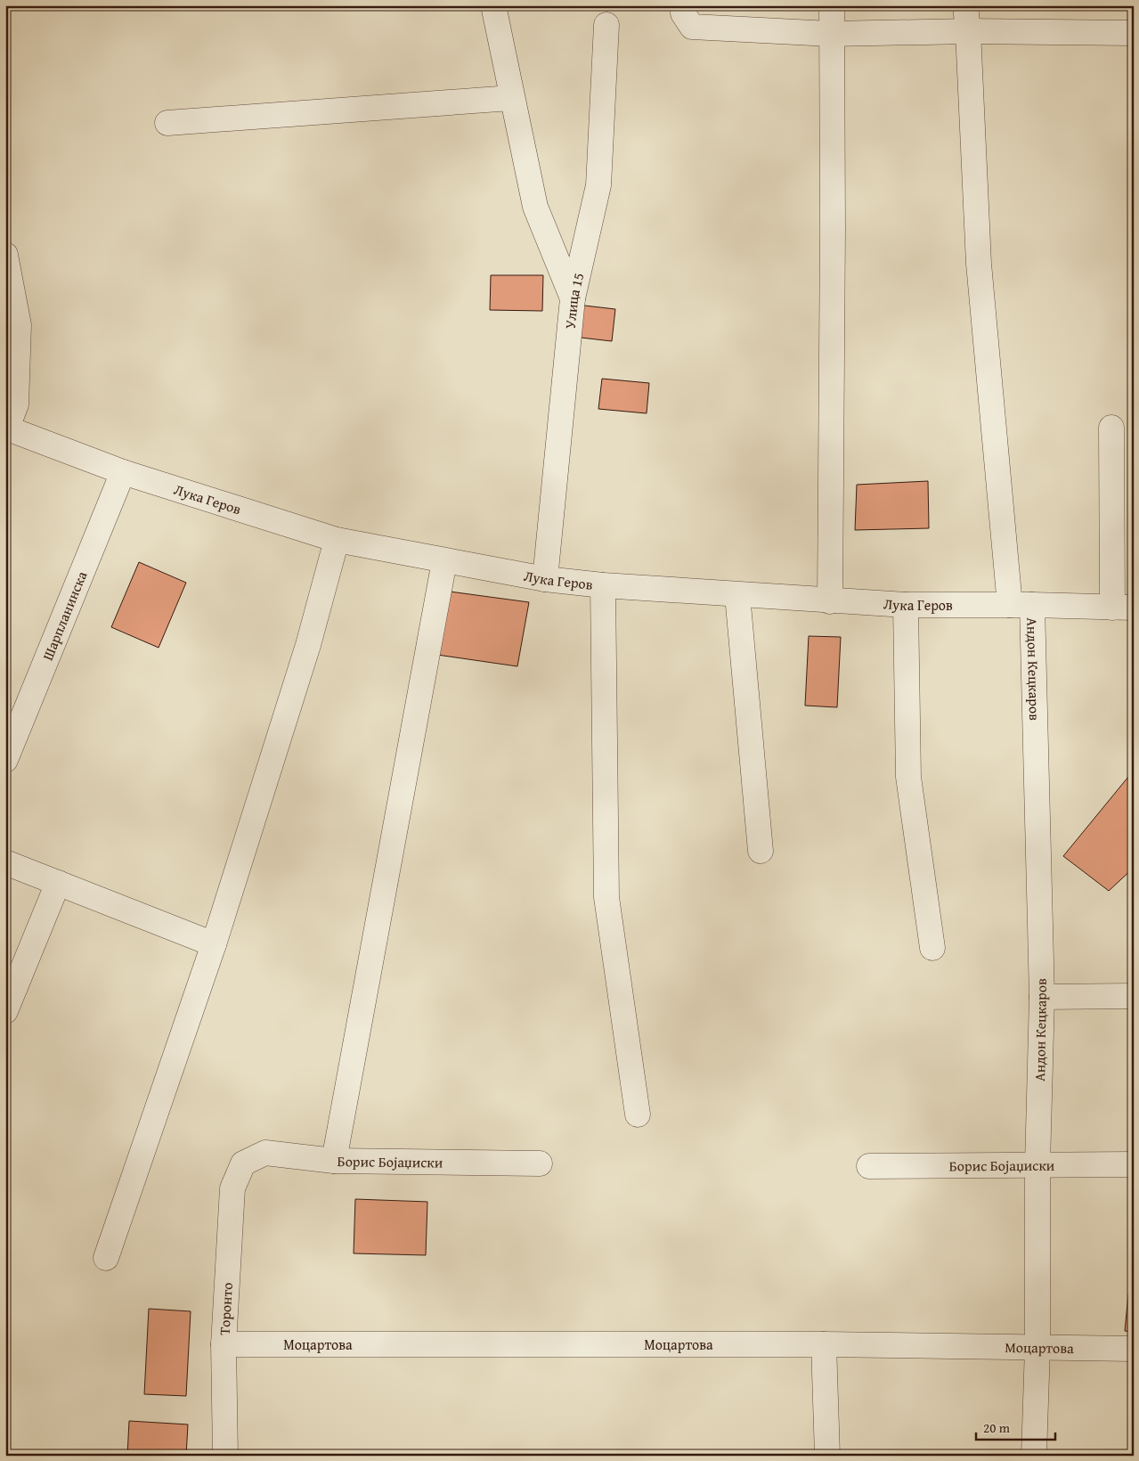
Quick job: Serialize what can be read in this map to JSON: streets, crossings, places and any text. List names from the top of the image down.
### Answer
{
  "streets": {
    "street": [
      "Улица 15",
      "Лука Геров",
      "Шарпланинска",
      "Андон Кецкаров",
      "Борис Бојаџиски",
      "Торонто",
      "Моцартова"
    ]
  },
  "crossings": [
    ["Улица 15", "Лука Геров"],
    ["Лука Геров", "Шарпланинска"],
    ["Лука Геров", "Андон Кецкаров"],
    ["Андон Кецкаров", "Борис Бојаџиски"],
    ["Андон Кецкаров", "Моцартова"],
    ["Борис Бојаџиски", "Торонто"],
    ["Торонто", "Моцартова"]
  ],
  "scale_bar": "20 m"
}
